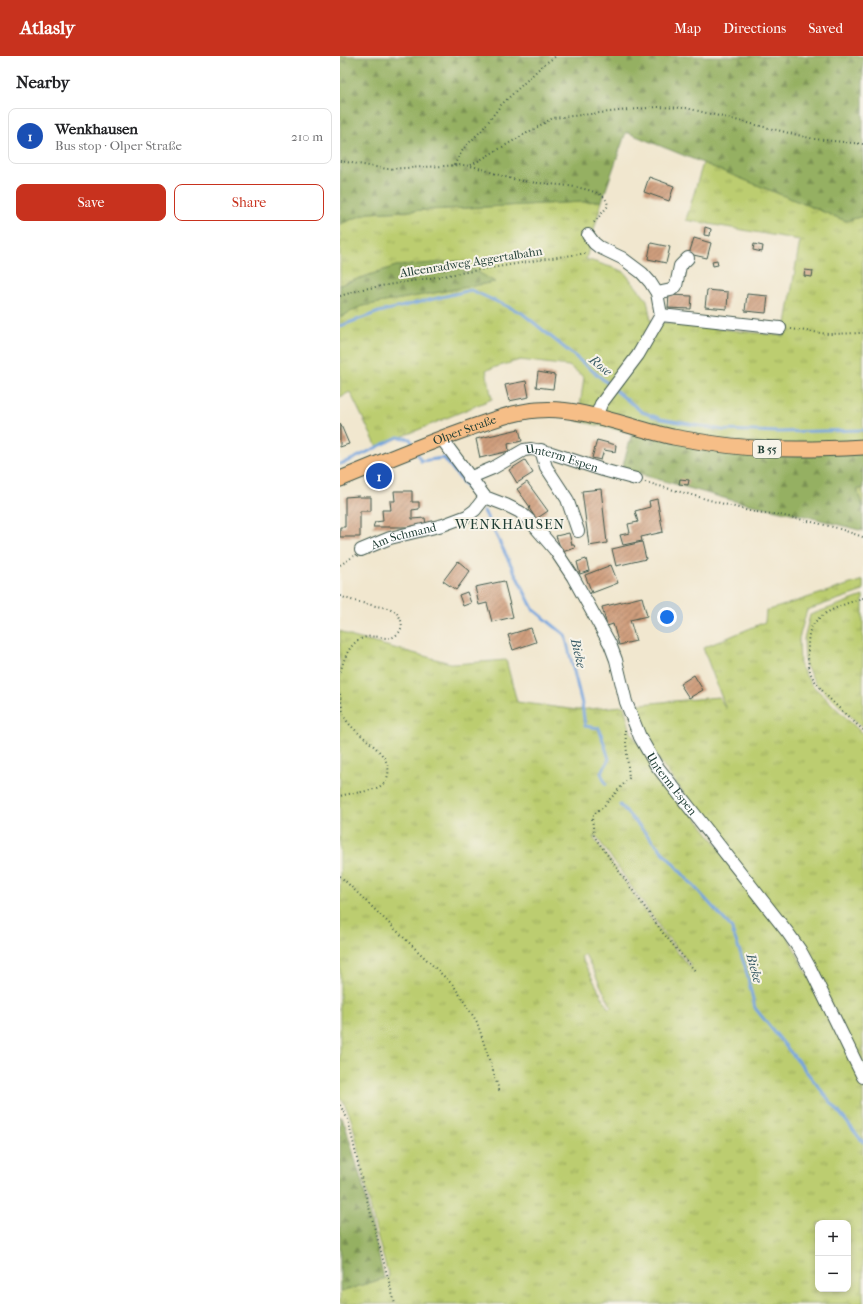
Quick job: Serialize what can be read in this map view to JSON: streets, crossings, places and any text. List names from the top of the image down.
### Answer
{
  "streets": {
    "main road": ["Olper Straße", "B 55"],
    "street": ["Unterm Espen", "Am Schmand"],
    "path": ["Alleenradweg Aggertalbahn"]
  },
  "crossings": [
    ["Olper Straße", "B 55"],
    ["Unterm Espen", "Am Schmand"]
  ],
  "districts": ["WENKHAUSEN"],
  "water": ["Rose", "Bieke"],
  "page": {
    "header": "Atlasly",
    "nav": ["Map", "Directions", "Saved"],
    "heading": "Nearby",
    "list": [
      {
        "mark": "1",
        "name": "Wenkhausen",
        "note": "Bus stop · Olper Straße",
        "value": "210 m"
      }
    ],
    "buttons": ["Save", "Share"],
    "pins": "1",
    "map_buttons": ["+", "−"]
  }
}
